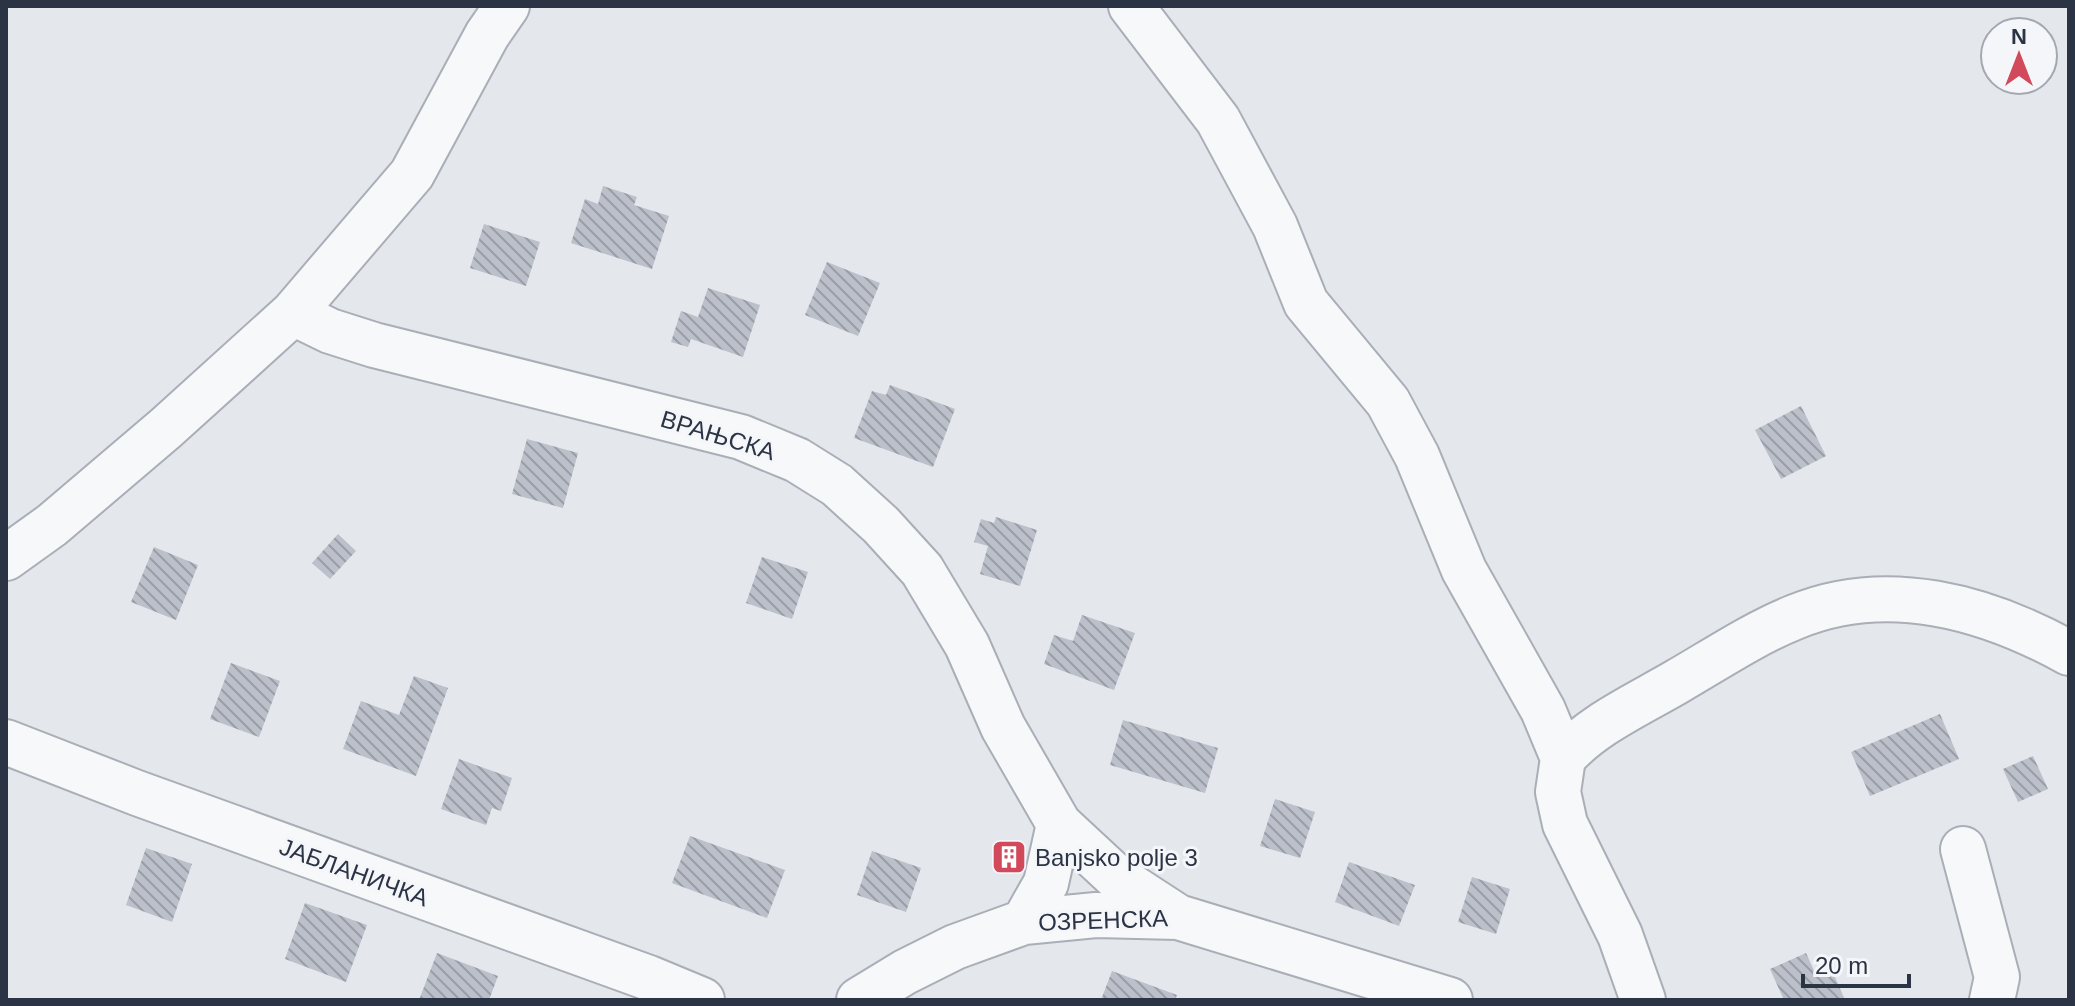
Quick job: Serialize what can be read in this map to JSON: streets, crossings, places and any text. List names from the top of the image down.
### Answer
{
  "streets": {
    "street": ["ВРАЊСКА", "ЈАБЛАНИЧКА", "ОЗРЕНСКА"]
  },
  "crossings": [
    ["ВРАЊСКА", "ОЗРЕНСКА"]
  ],
  "places": {
    "building": ["Banjsko polje 3"]
  },
  "scale_bar": "20 m",
  "north": "top"
}
